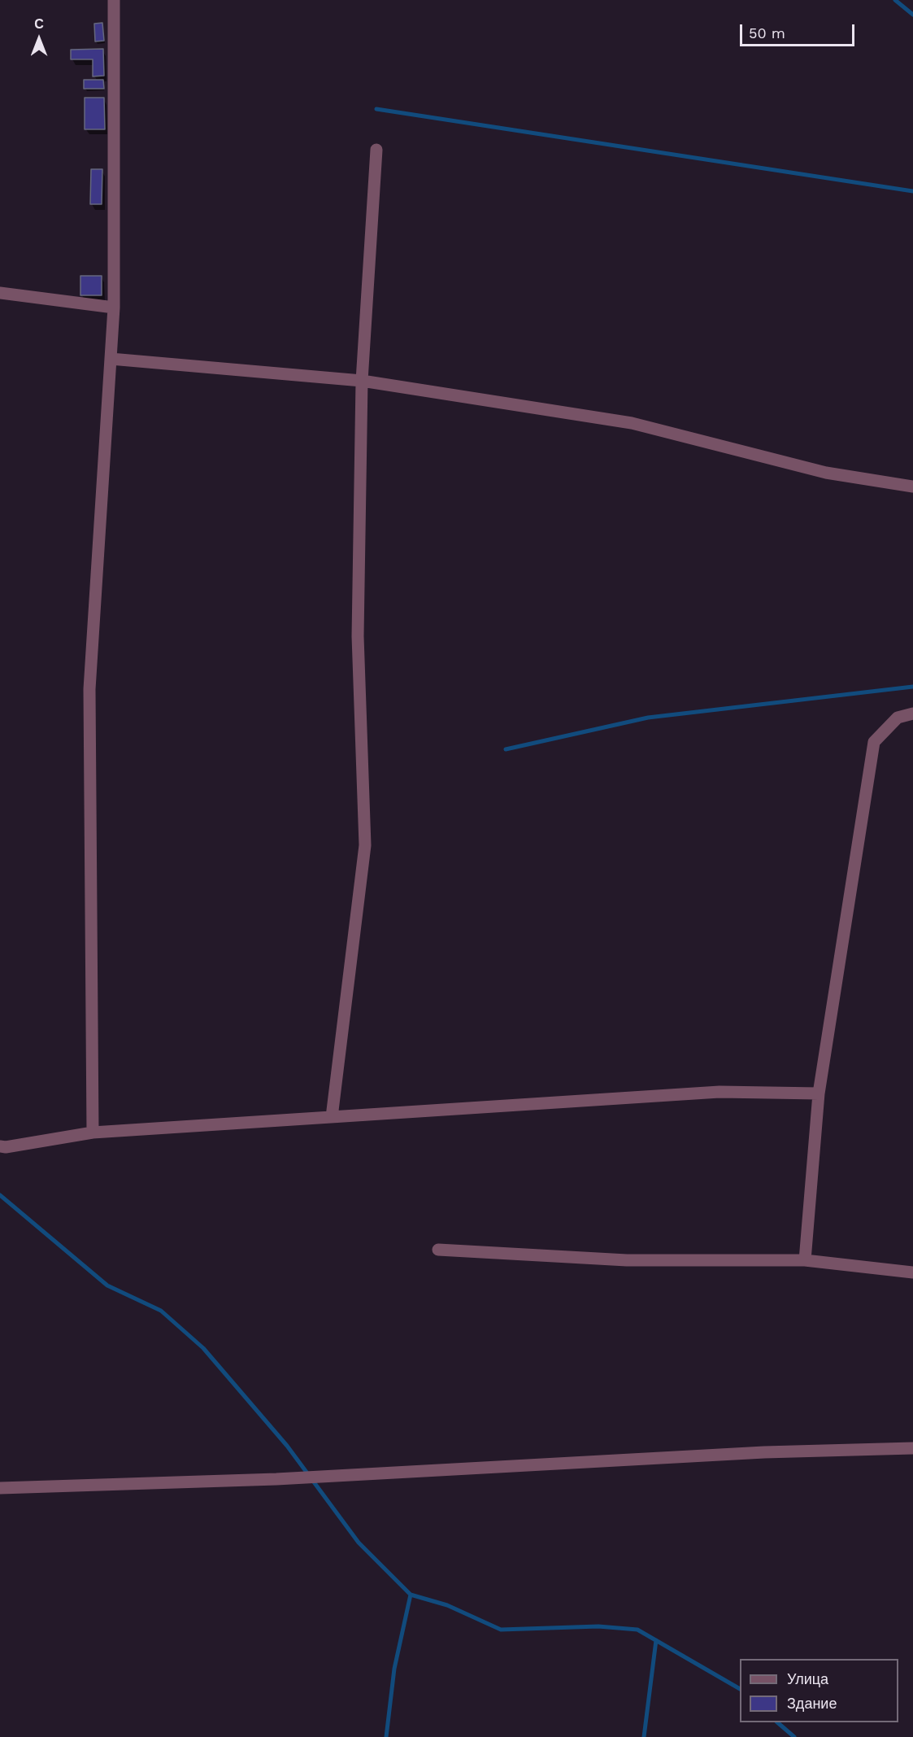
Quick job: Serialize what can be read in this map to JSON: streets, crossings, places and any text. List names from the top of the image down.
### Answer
{
  "legend": ["Улица", "Здание"],
  "scale_bar": "50 m",
  "north": "top"
}
